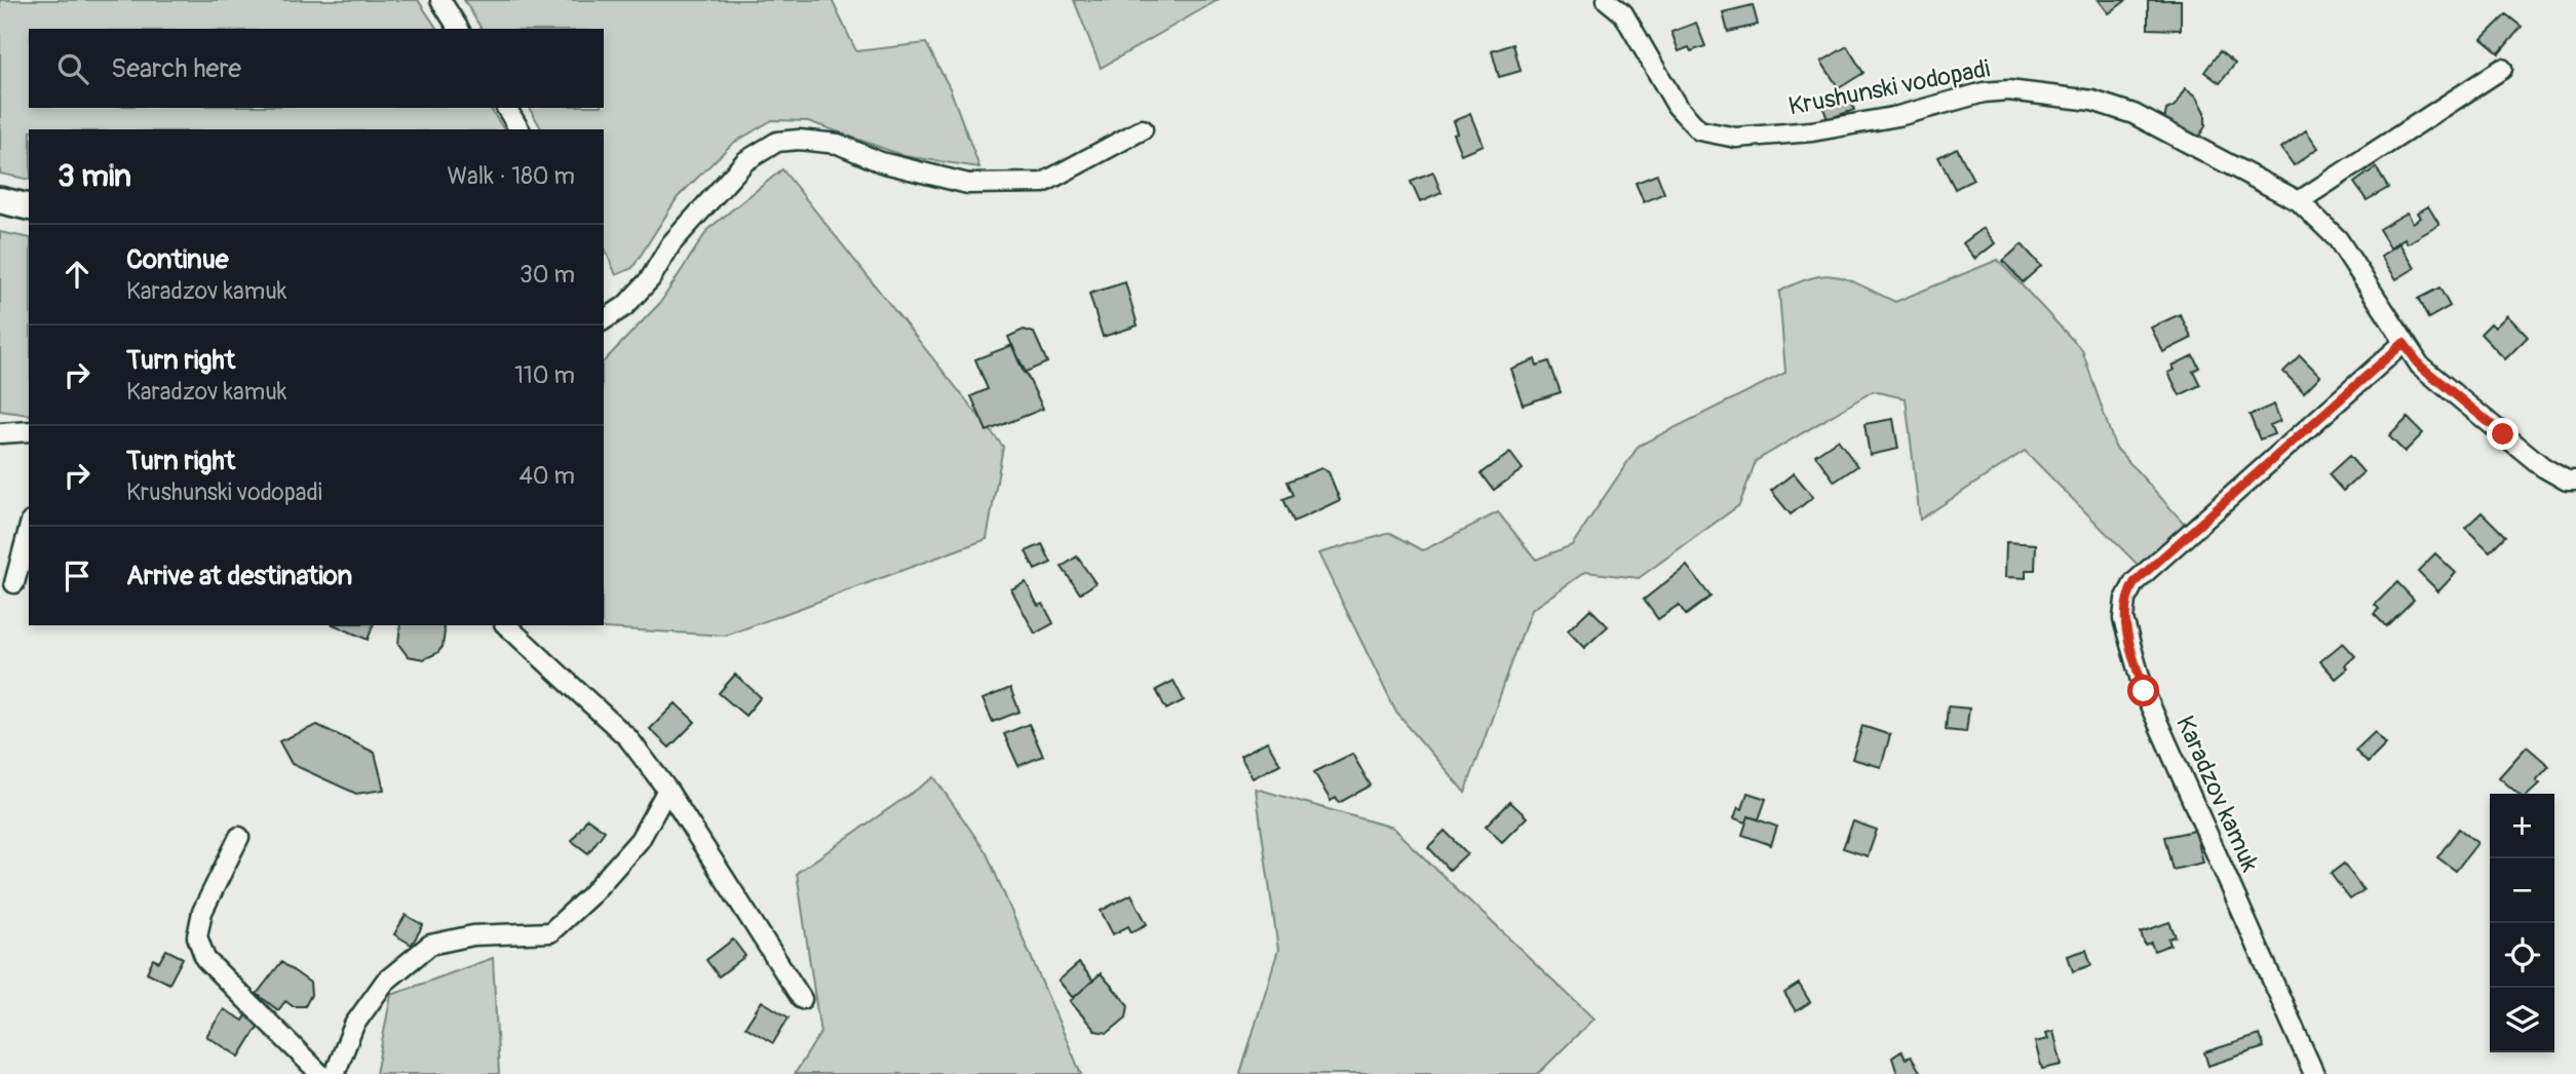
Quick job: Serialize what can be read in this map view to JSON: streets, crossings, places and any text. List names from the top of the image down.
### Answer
{
  "streets": {
    "street": ["Krushunski vodopadi", "Karadzov kamuk"]
  },
  "crossings": [
    ["Krushunski vodopadi", "Karadzov kamuk"]
  ],
  "page": {
    "search": "Search here",
    "heading": ["3 min", "Walk · 180 m"],
    "list": [
      ["Continue", "Karadzov kamuk", "30 m"],
      ["Turn right", "Karadzov kamuk", "110 m"],
      ["Turn right", "Krushunski vodopadi", "40 m"],
      "Arrive at destination"
    ],
    "map_buttons": ["+", "−"]
  }
}
